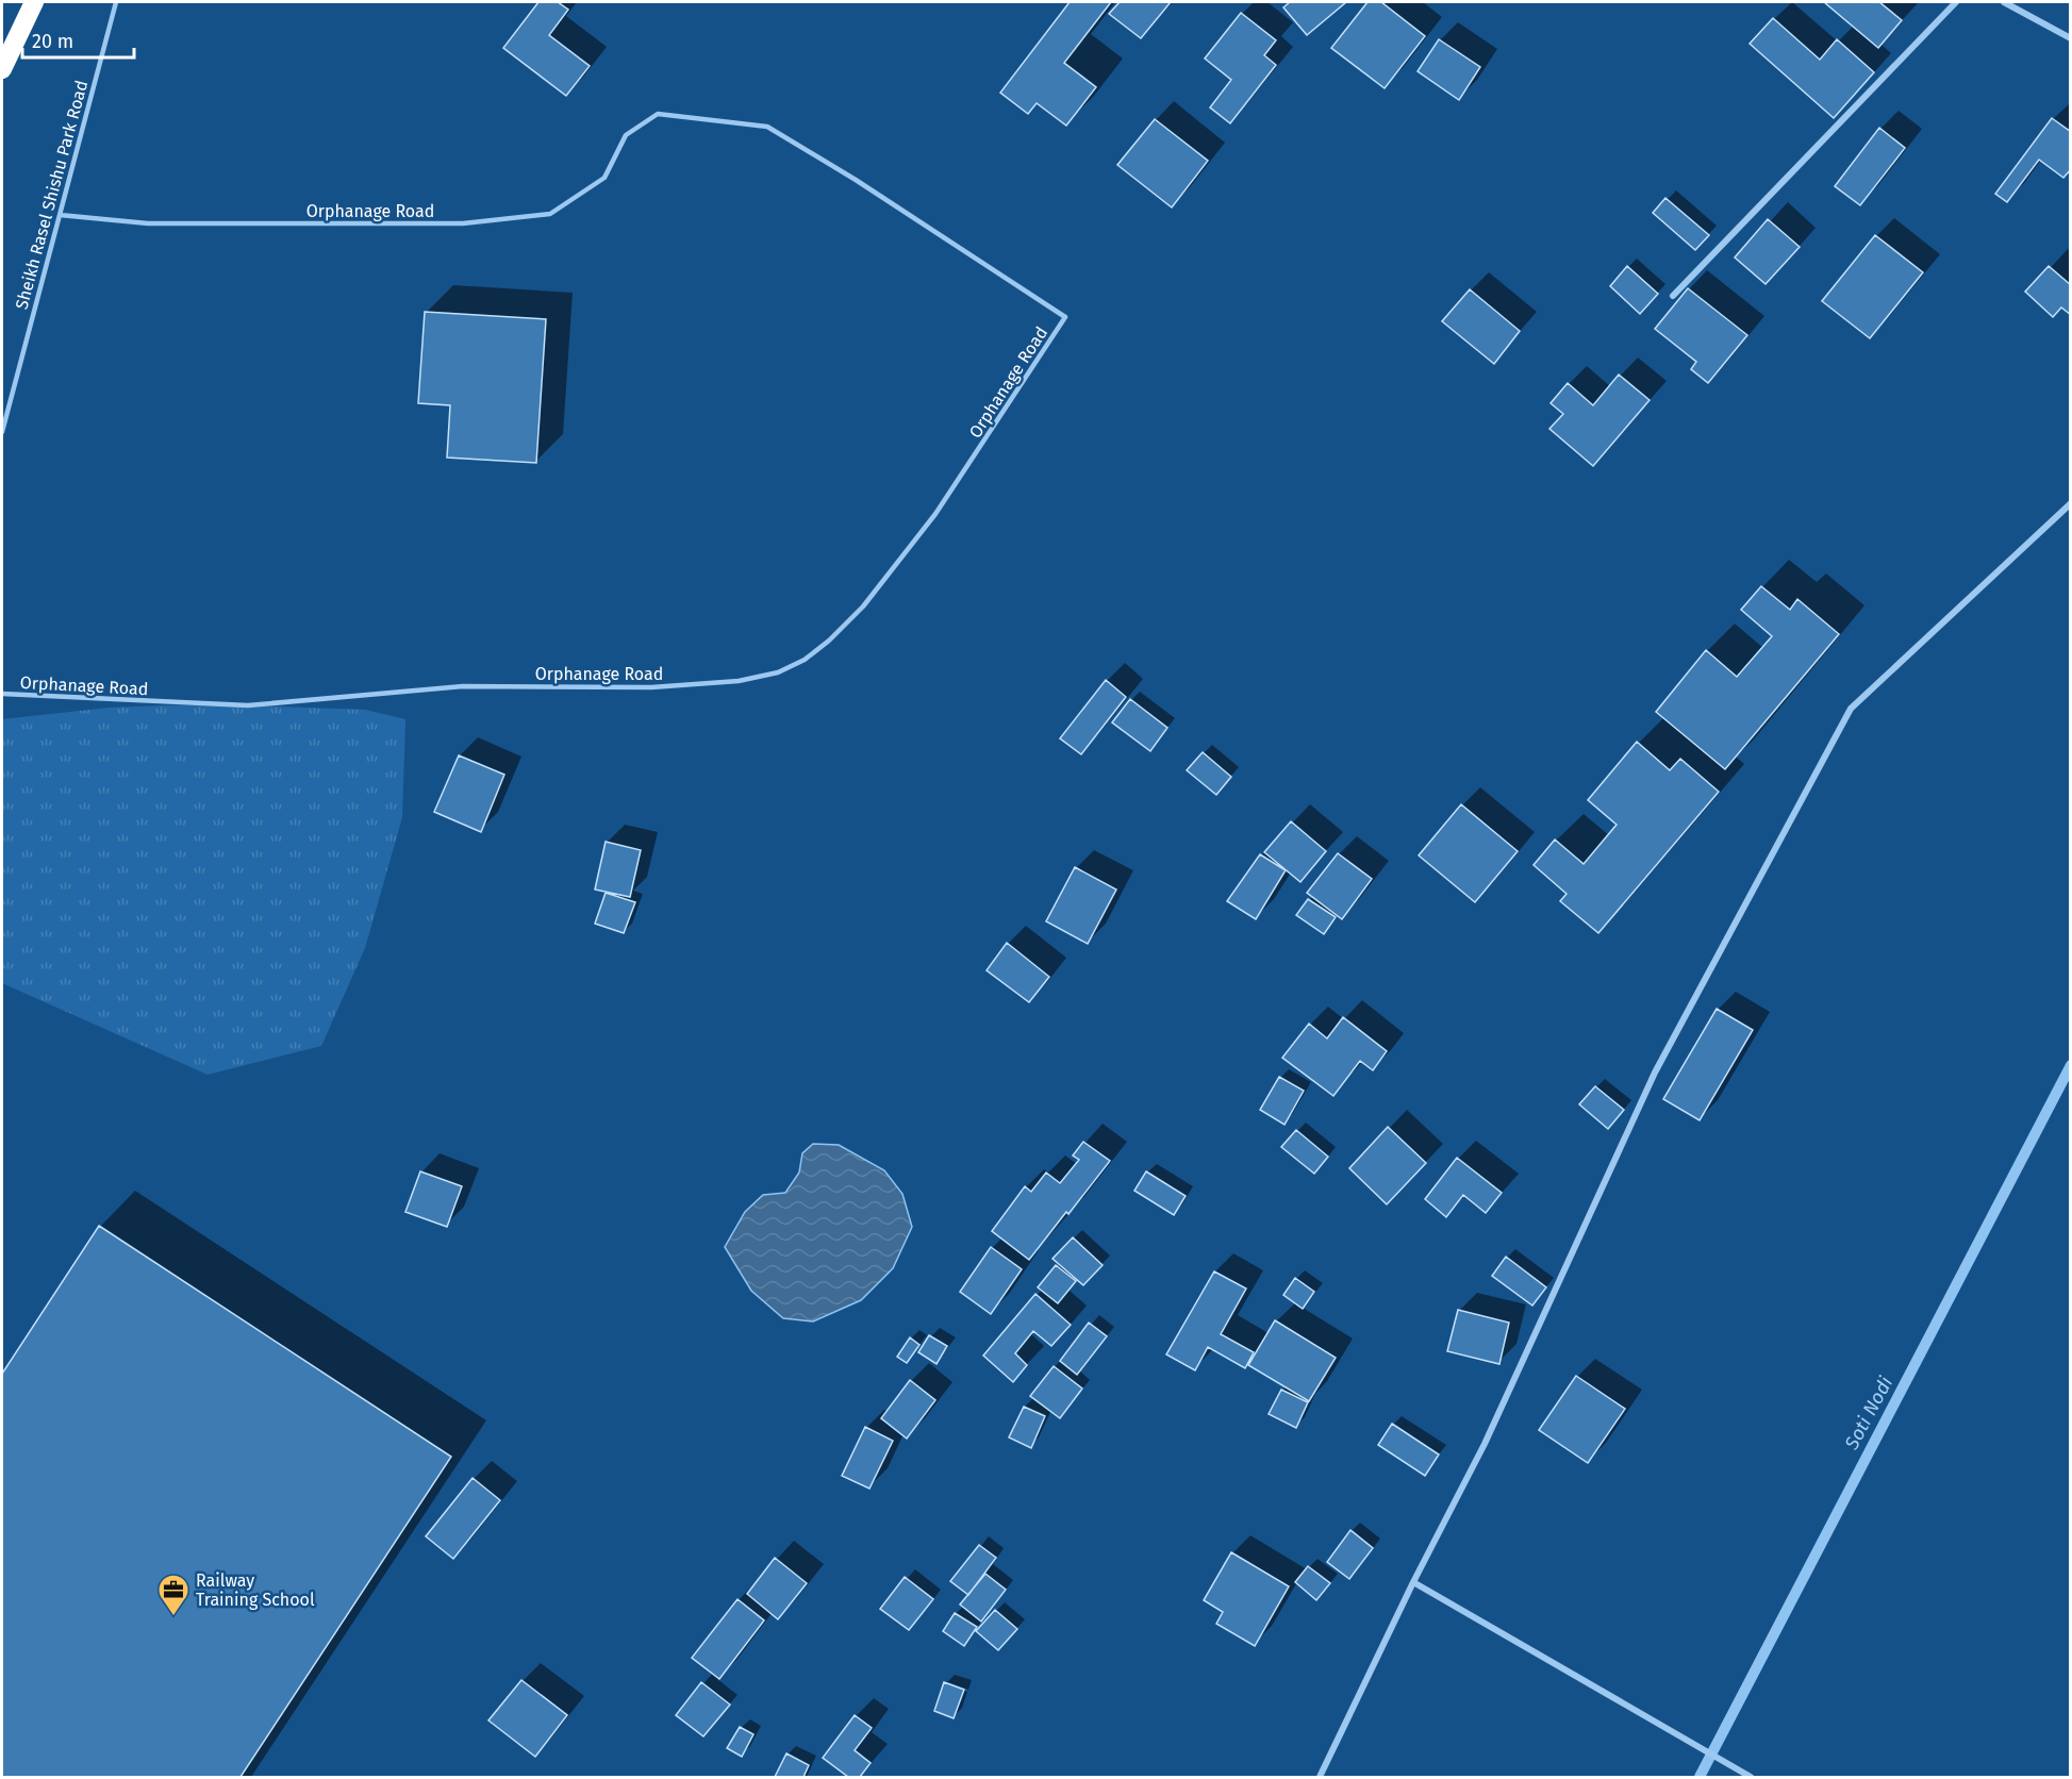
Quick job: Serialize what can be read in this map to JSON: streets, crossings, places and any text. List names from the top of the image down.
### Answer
{
  "streets": {
    "lane": ["Sheikh Rasel Shishu Park Road", "Orphanage Road"]
  },
  "crossings": [
    ["Sheikh Rasel Shishu Park Road", "Orphanage Road"]
  ],
  "water": ["Soti Nodi"],
  "places": {
    "office": ["Railway Training School"]
  },
  "scale_bar": "20 m"
}
